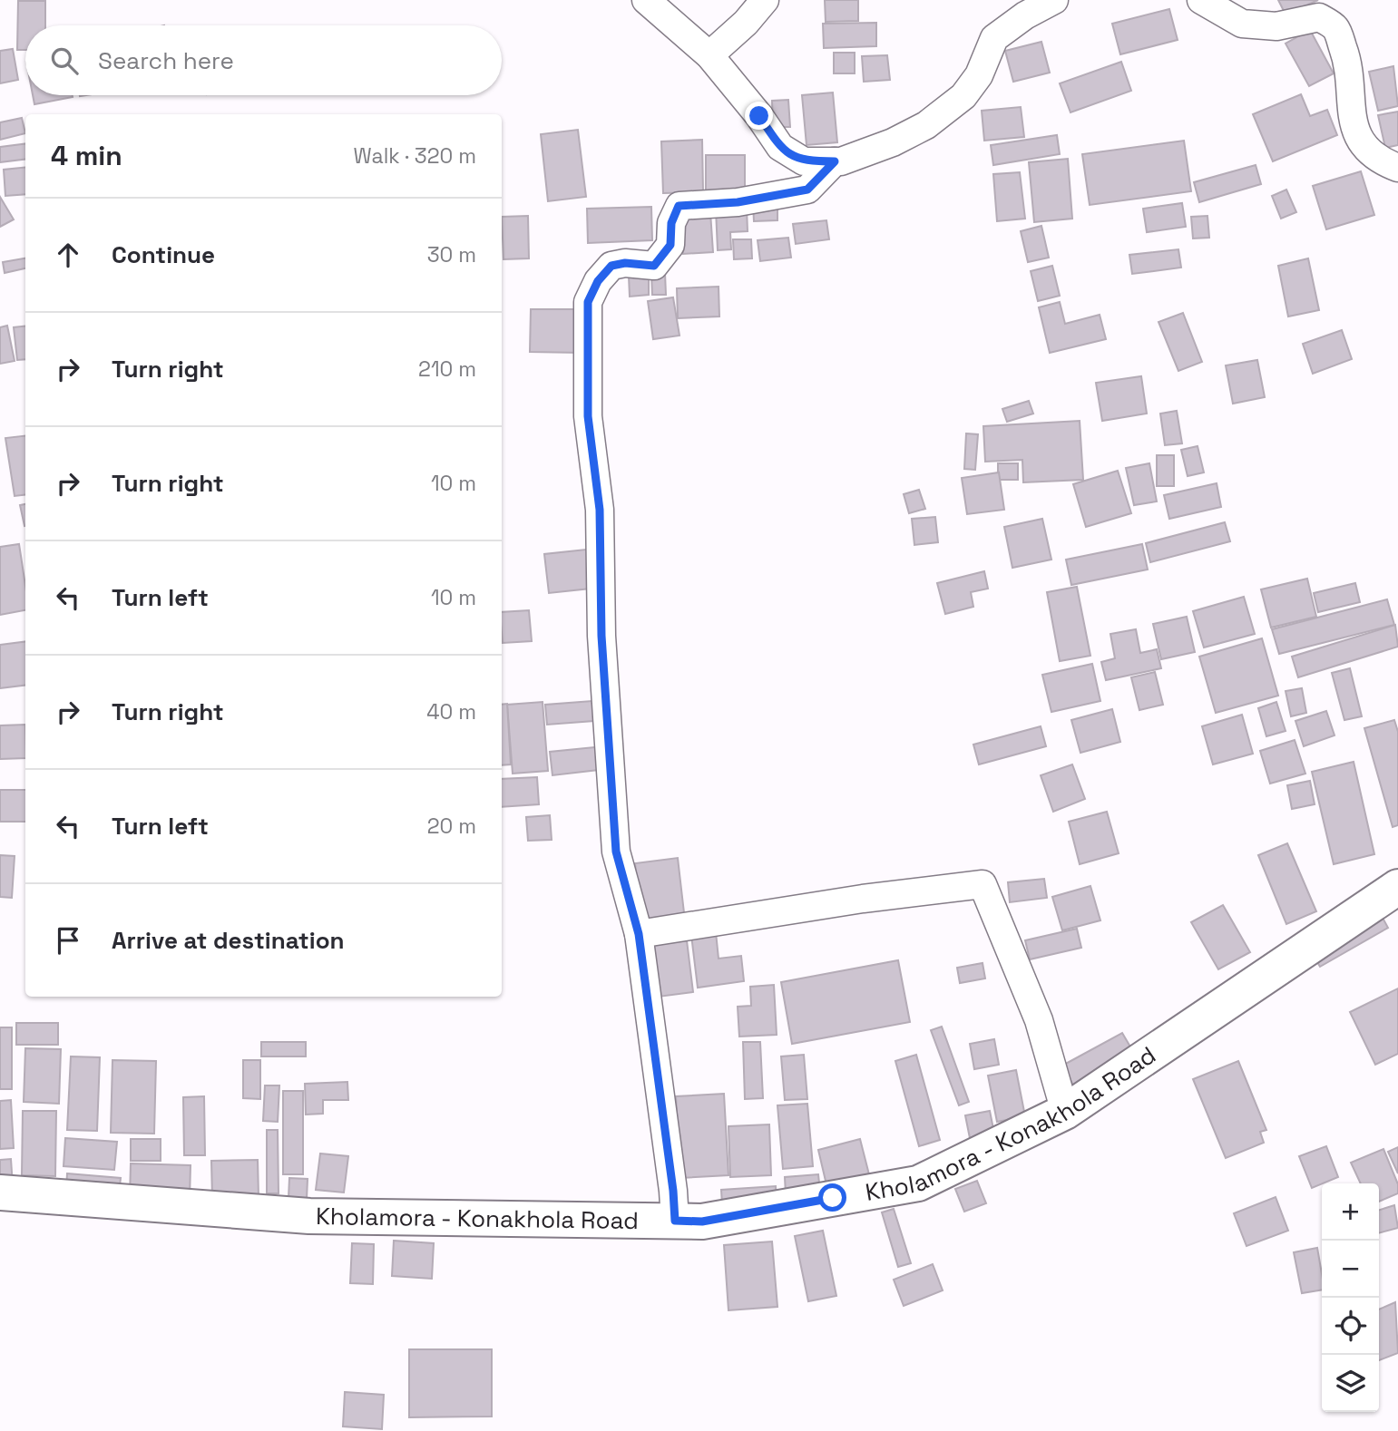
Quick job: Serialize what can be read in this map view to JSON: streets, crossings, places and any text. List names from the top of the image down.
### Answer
{
  "streets": {
    "main road": ["Kholamora - Konakhola Road"]
  },
  "page": {
    "search": "Search here",
    "heading": ["4 min", "Walk · 320 m"],
    "list": [
      ["Continue", "30 m"],
      ["Turn right", "210 m"],
      ["Turn right", "10 m"],
      ["Turn left", "10 m"],
      ["Turn right", "40 m"],
      ["Turn left", "20 m"],
      "Arrive at destination"
    ],
    "map_buttons": ["+", "−"]
  }
}
